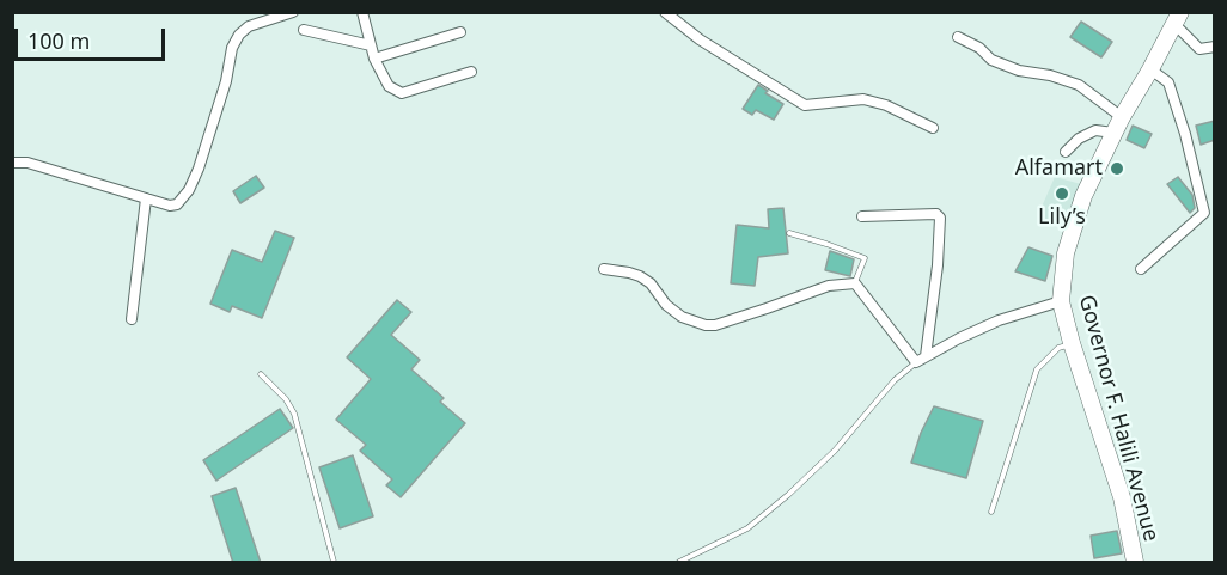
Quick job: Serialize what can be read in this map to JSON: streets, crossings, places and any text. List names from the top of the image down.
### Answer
{
  "streets": {
    "main road": ["Governor F. Halili Avenue"]
  },
  "places": ["Alfamart", "Lily’s"],
  "scale_bar": "100 m"
}
